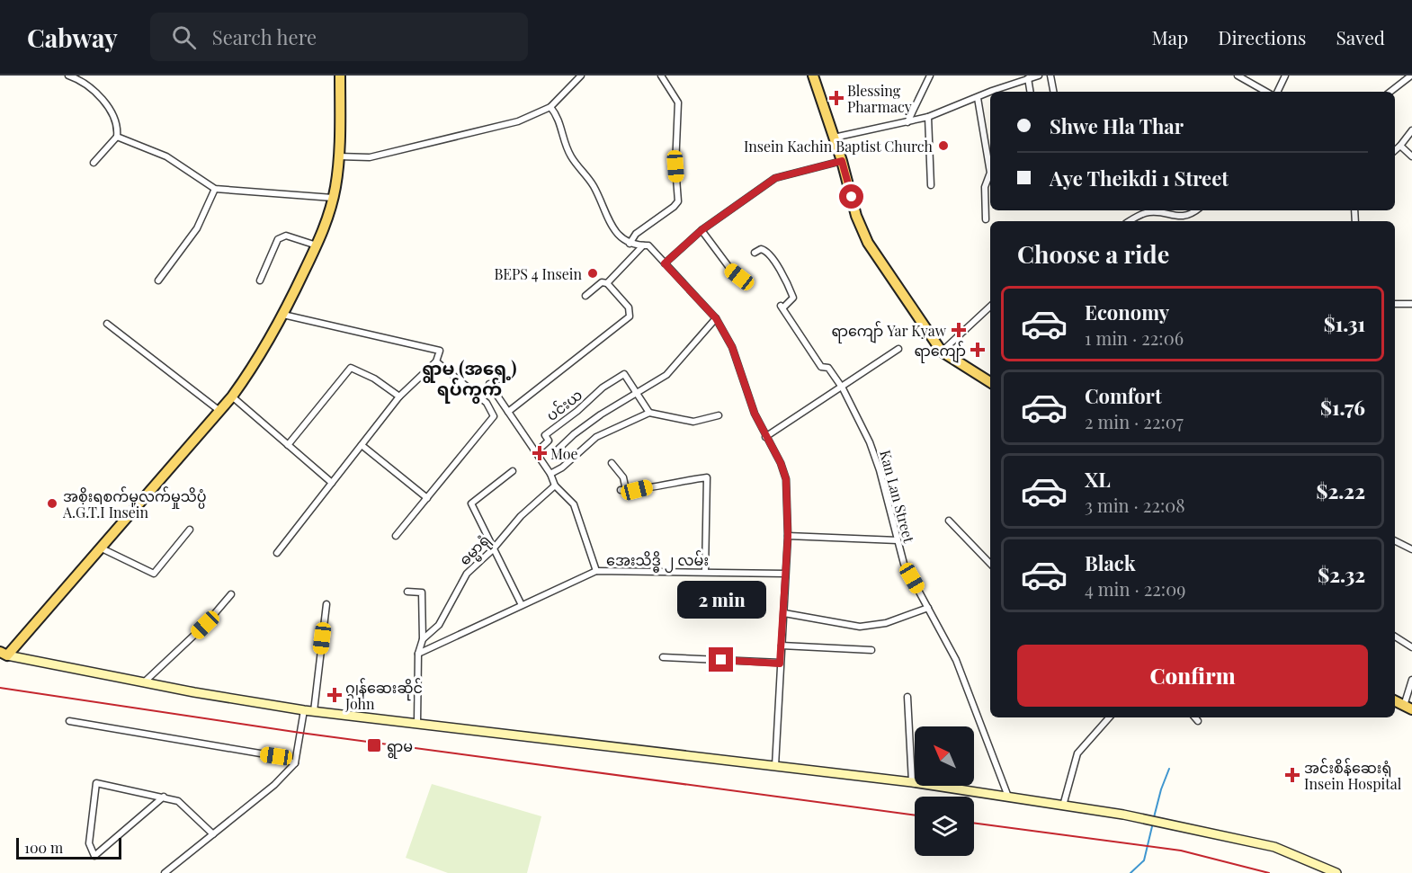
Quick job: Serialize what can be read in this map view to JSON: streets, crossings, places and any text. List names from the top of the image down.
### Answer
{
  "streets": {
    "street": [
      "ပင်းယ",
      "Kan Lan Street",
      "ဓမ္မာရုံ",
      "အေးသိဒ္ဓိ ၂ လမ်း"
    ]
  },
  "districts": ["ရွာမ (အရှေ့) ရပ်ကွက်"],
  "places": {
    "health": [
      "Blessing Pharmacy",
      "ရာကျော် Yar Kyaw",
      "ရာကျော်",
      "Moe",
      "ဂျွန်ဆေးဆိုင် John",
      "အင်းစိန်ဆေးရုံ Insein Hospital"
    ],
    "other": ["Insein Kachin Baptist Church", "BEPS 4 Insein", "အစိုးရစက်မှုလက်မှုသိပ္ပံ A.G.T.I Insein"],
    "transit": ["ရွာမ"]
  },
  "scale_bar": "100 m",
  "north": "top left",
  "page": {
    "header": "Cabway",
    "search": "Search here",
    "nav": ["Map", "Directions", "Saved"],
    "banner": ["Shwe Hla Thar", "Aye Theikdi 1 Street"],
    "heading": "Choose a ride",
    "list": [
      {
        "name": "Economy",
        "note": "1 min · 22:06",
        "value": "$1.31"
      },
      {
        "name": "Comfort",
        "note": "2 min · 22:07",
        "value": "$1.76"
      },
      {
        "name": "XL",
        "note": "3 min · 22:08",
        "value": "$2.22"
      },
      {
        "name": "Black",
        "note": "4 min · 22:09",
        "value": "$2.32"
      }
    ],
    "bubble": "2 min",
    "buttons": "Confirm",
    "scale": "100 m"
  }
}
